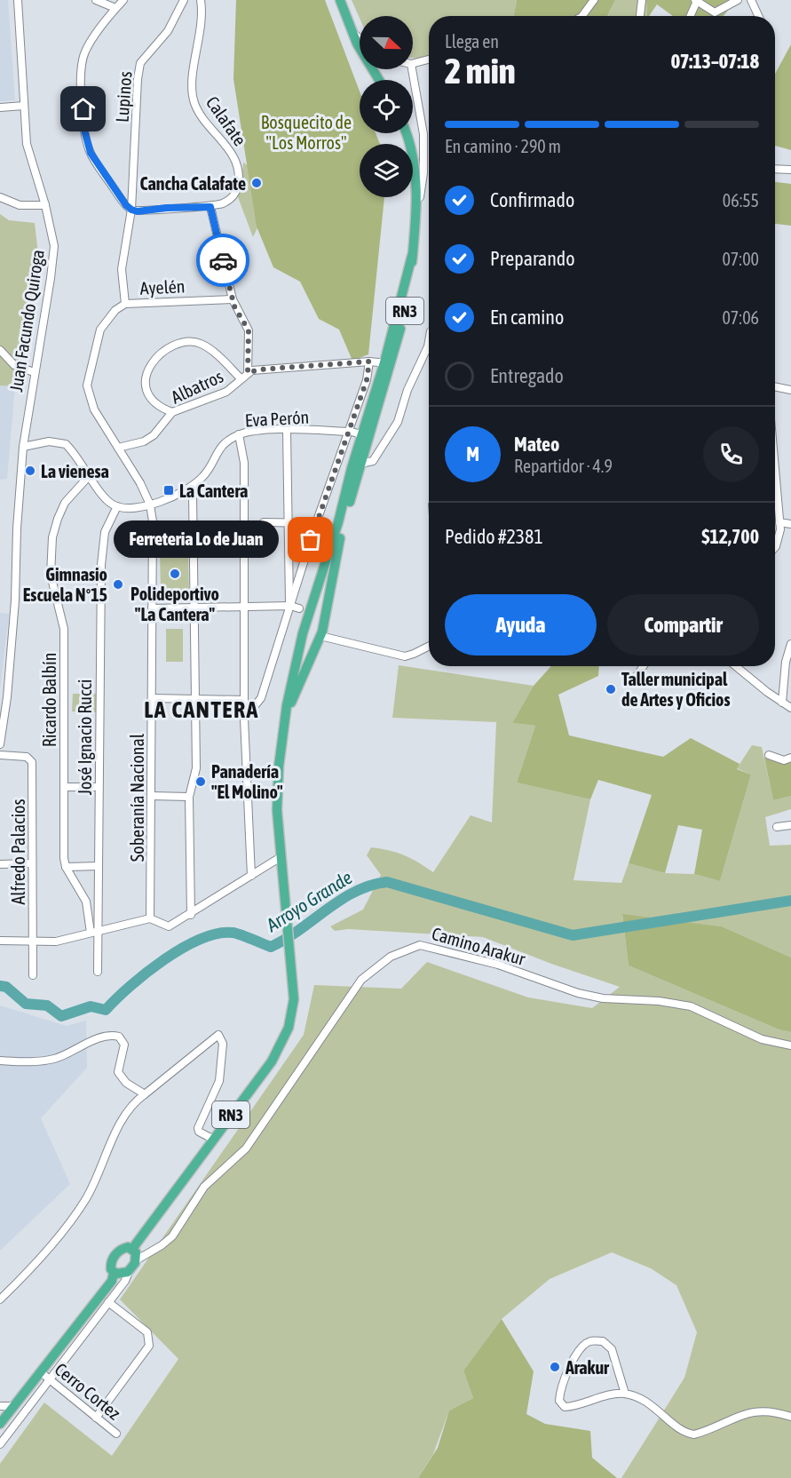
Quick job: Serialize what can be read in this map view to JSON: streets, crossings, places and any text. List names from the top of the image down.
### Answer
{
  "streets": {
    "highway": ["RN3"],
    "street": [
      "Lupinos",
      "Calafate",
      "Ayelén",
      "Juan Facundo Quiroga",
      "Albatros",
      "Eva Perón",
      "Ricardo Balbín",
      "José Ignacio Rucci",
      "Soberanía Nacional",
      "Alfredo Palacios",
      "Camino Arakur",
      "Cerro Cortez"
    ]
  },
  "crossings": [
    ["Ayelén", "Soberanía Nacional"],
    ["RN3", "Albatros"],
    ["RN3", "Eva Perón"],
    ["RN3", "Camino Arakur"],
    ["RN3", "Cerro Cortez"],
    ["Albatros", "Soberanía Nacional"],
    ["Eva Perón", "José Ignacio Rucci"],
    ["Eva Perón", "Soberanía Nacional"]
  ],
  "districts": ["LA CANTERA"],
  "water": ["Arroyo Grande"],
  "parks": ["Bosquecito de \"Los Morros\""],
  "places": {
    "other": [
      "Cancha Calafate",
      "La vienesa",
      "Ferreteria Lo de Juan",
      "Polideportivo \"La Cantera\"",
      "Gimnasio Escuela N°15",
      "Taller municipal de Artes y Oficios",
      "Panadería \"El Molino\"",
      "Arakur"
    ],
    "transit": ["La Cantera"]
  },
  "north": "right",
  "page": {
    "heading": ["2 min", "Llega en", "07:13–07:18"],
    "panel": [
      "Mateo",
      "Repartidor · 4.9",
      "Pedido #2381",
      "$12,700"
    ],
    "bar": "En camino · 290 m",
    "list": [
      ["Confirmado", "06:55"],
      ["Preparando", "07:00"],
      ["En camino", "07:06"],
      "Entregado"
    ],
    "round": "M",
    "bubble": "Ferreteria Lo de Juan",
    "buttons": ["Ayuda", "Compartir"]
  }
}
